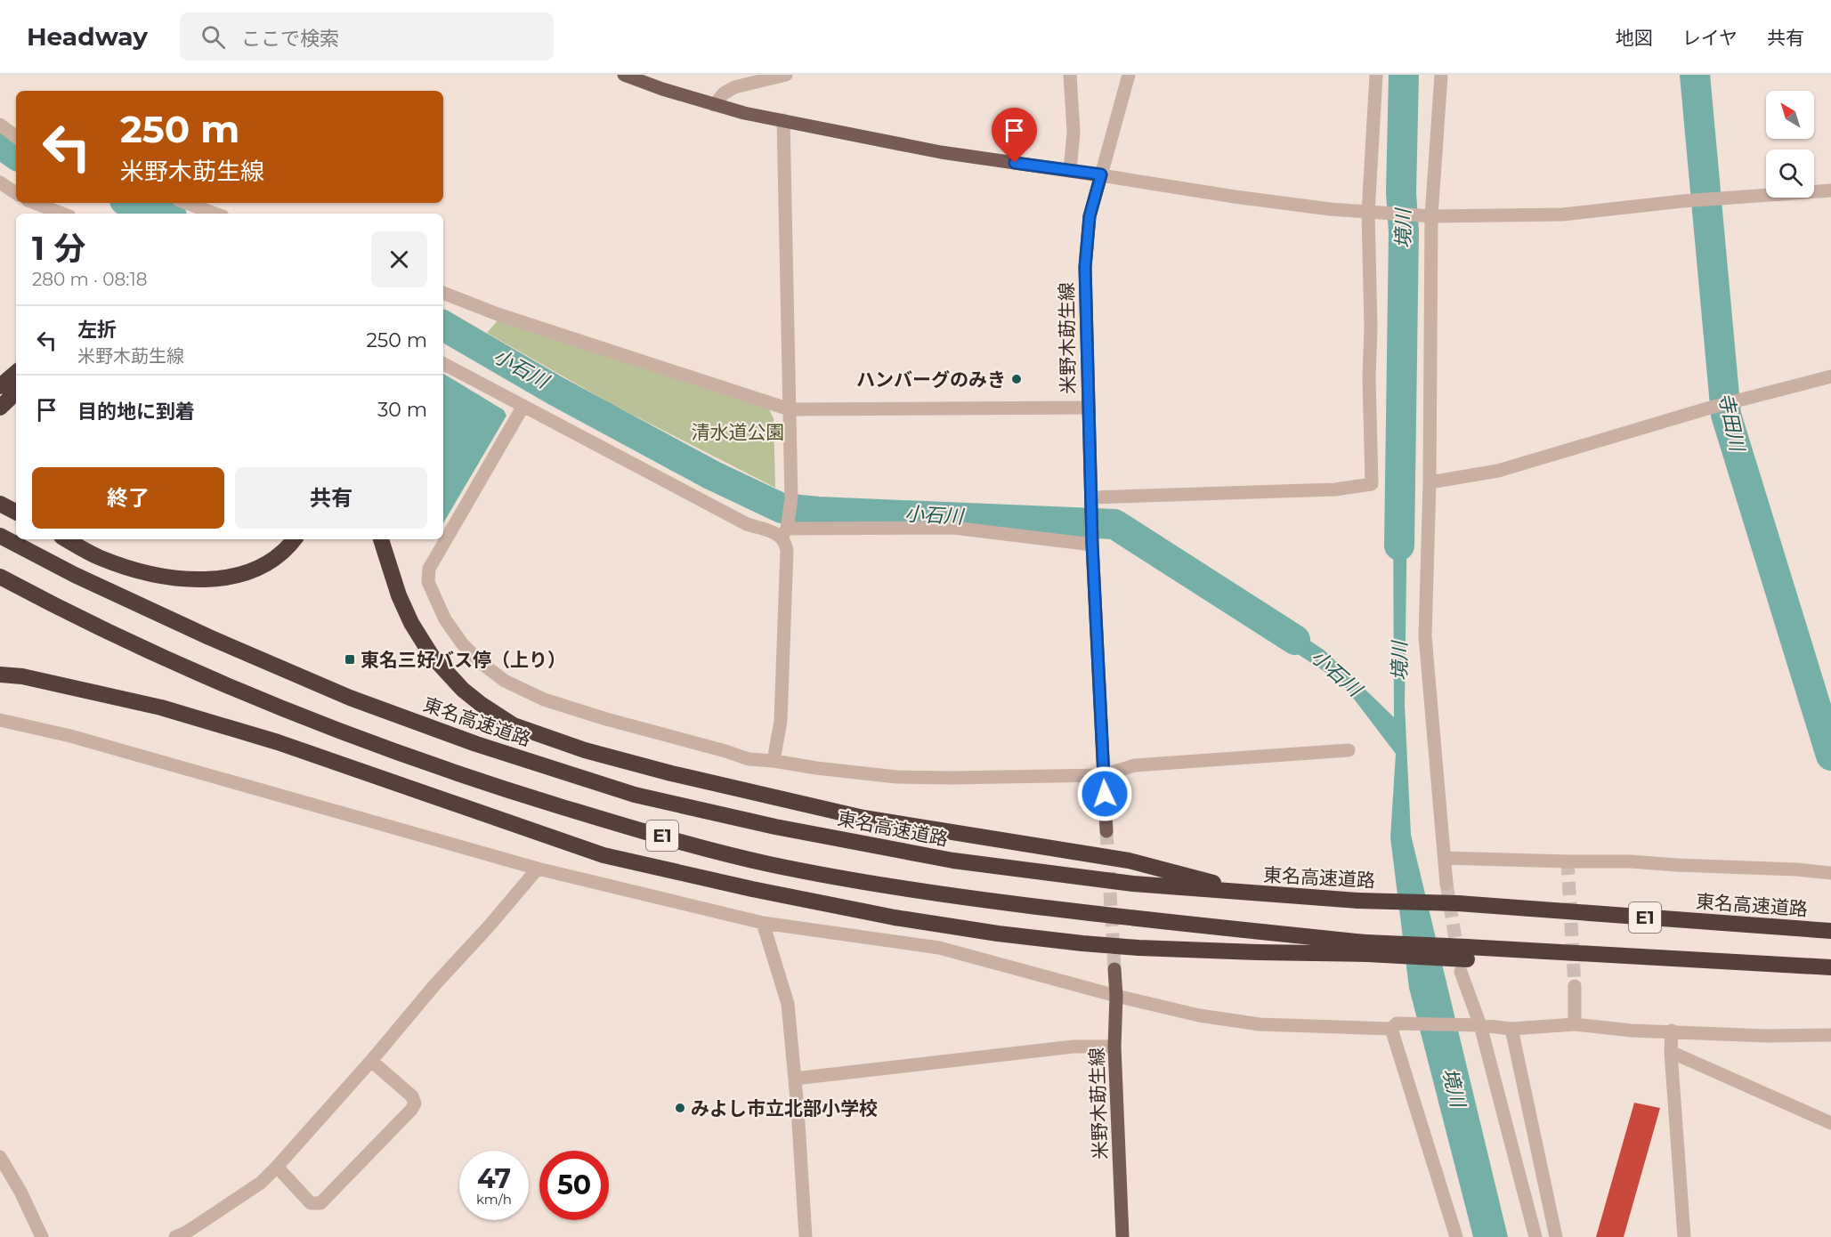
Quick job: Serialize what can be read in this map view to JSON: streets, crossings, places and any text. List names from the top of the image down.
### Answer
{
  "streets": {
    "highway": ["東名高速道路", "E1"],
    "main road": ["米野木莇生線"]
  },
  "water": ["境川", "小石川", "寺田川"],
  "parks": ["清水道公園"],
  "places": {
    "other": ["ハンバーグのみき", "みよし市立北部小学校"],
    "transit": ["東名三好バス停（上り）"]
  },
  "north": "top left",
  "page": {
    "header": "Headway",
    "search": "ここで検索",
    "nav": ["地図", "レイヤ", "共有"],
    "turn": ["250 m", "米野木莇生線"],
    "heading": ["1 分", "280 m · 08:18"],
    "list": [
      {
        "name": "左折",
        "note": "米野木莇生線",
        "value": "250 m"
      },
      {
        "name": "目的地に到着",
        "value": "30 m"
      }
    ],
    "buttons": ["終了", "共有"],
    "speed": "47 km/h",
    "limit": "50"
  }
}
